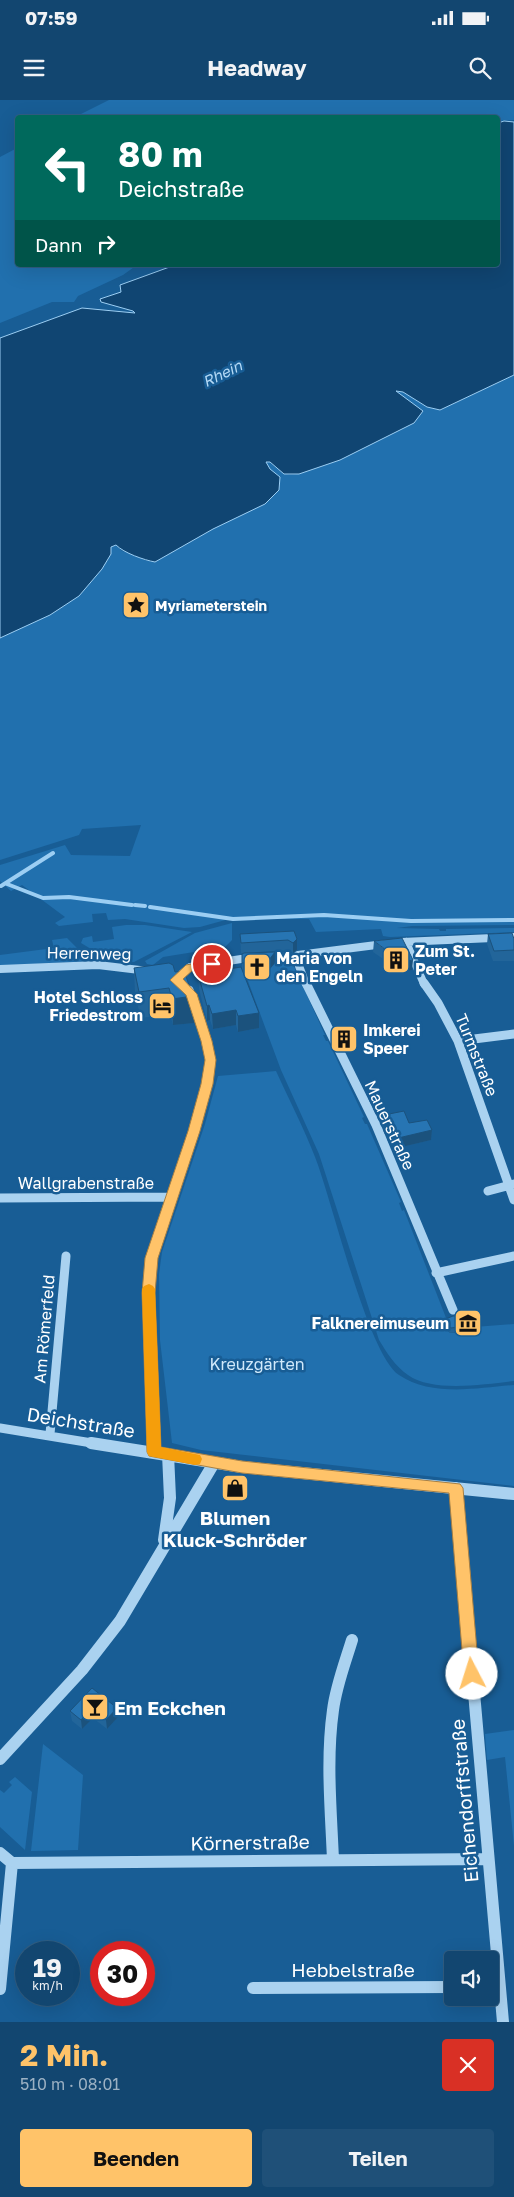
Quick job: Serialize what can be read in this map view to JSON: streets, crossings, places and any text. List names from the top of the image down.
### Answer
{
  "streets": {
    "street": [
      "Herrenweg",
      "Turmstraße",
      "Mauerstraße",
      "Wallgrabenstraße",
      "Am Römerfeld",
      "Deichstraße",
      "Eichendorffstraße",
      "Körnerstraße",
      "Hebbelstraße"
    ]
  },
  "crossings": [
    ["Am Römerfeld", "Deichstraße"],
    ["Deichstraße", "Eichendorffstraße"],
    ["Eichendorffstraße", "Körnerstraße"]
  ],
  "water": ["Rhein"],
  "parks": ["Kreuzgärten"],
  "places": {
    "place": ["Myriameterstein"],
    "building": ["Zum St. Peter", "Imkerei Speer"],
    "church": ["Maria von den Engeln"],
    "hotel": ["Hotel Schloss Friedestrom"],
    "museum": ["Falknereimuseum"],
    "shop": ["Blumen Kluck-Schröder"],
    "bar": ["Em Eckchen"]
  },
  "page": {
    "status": "07:59",
    "header": "Headway",
    "turn": ["80 m", "Deichstraße"],
    "then": "Dann",
    "speed": "19 km/h",
    "limit": "30",
    "heading": ["2 Min.", "510 m · 08:01"],
    "buttons": ["Beenden", "Teilen"]
  }
}
